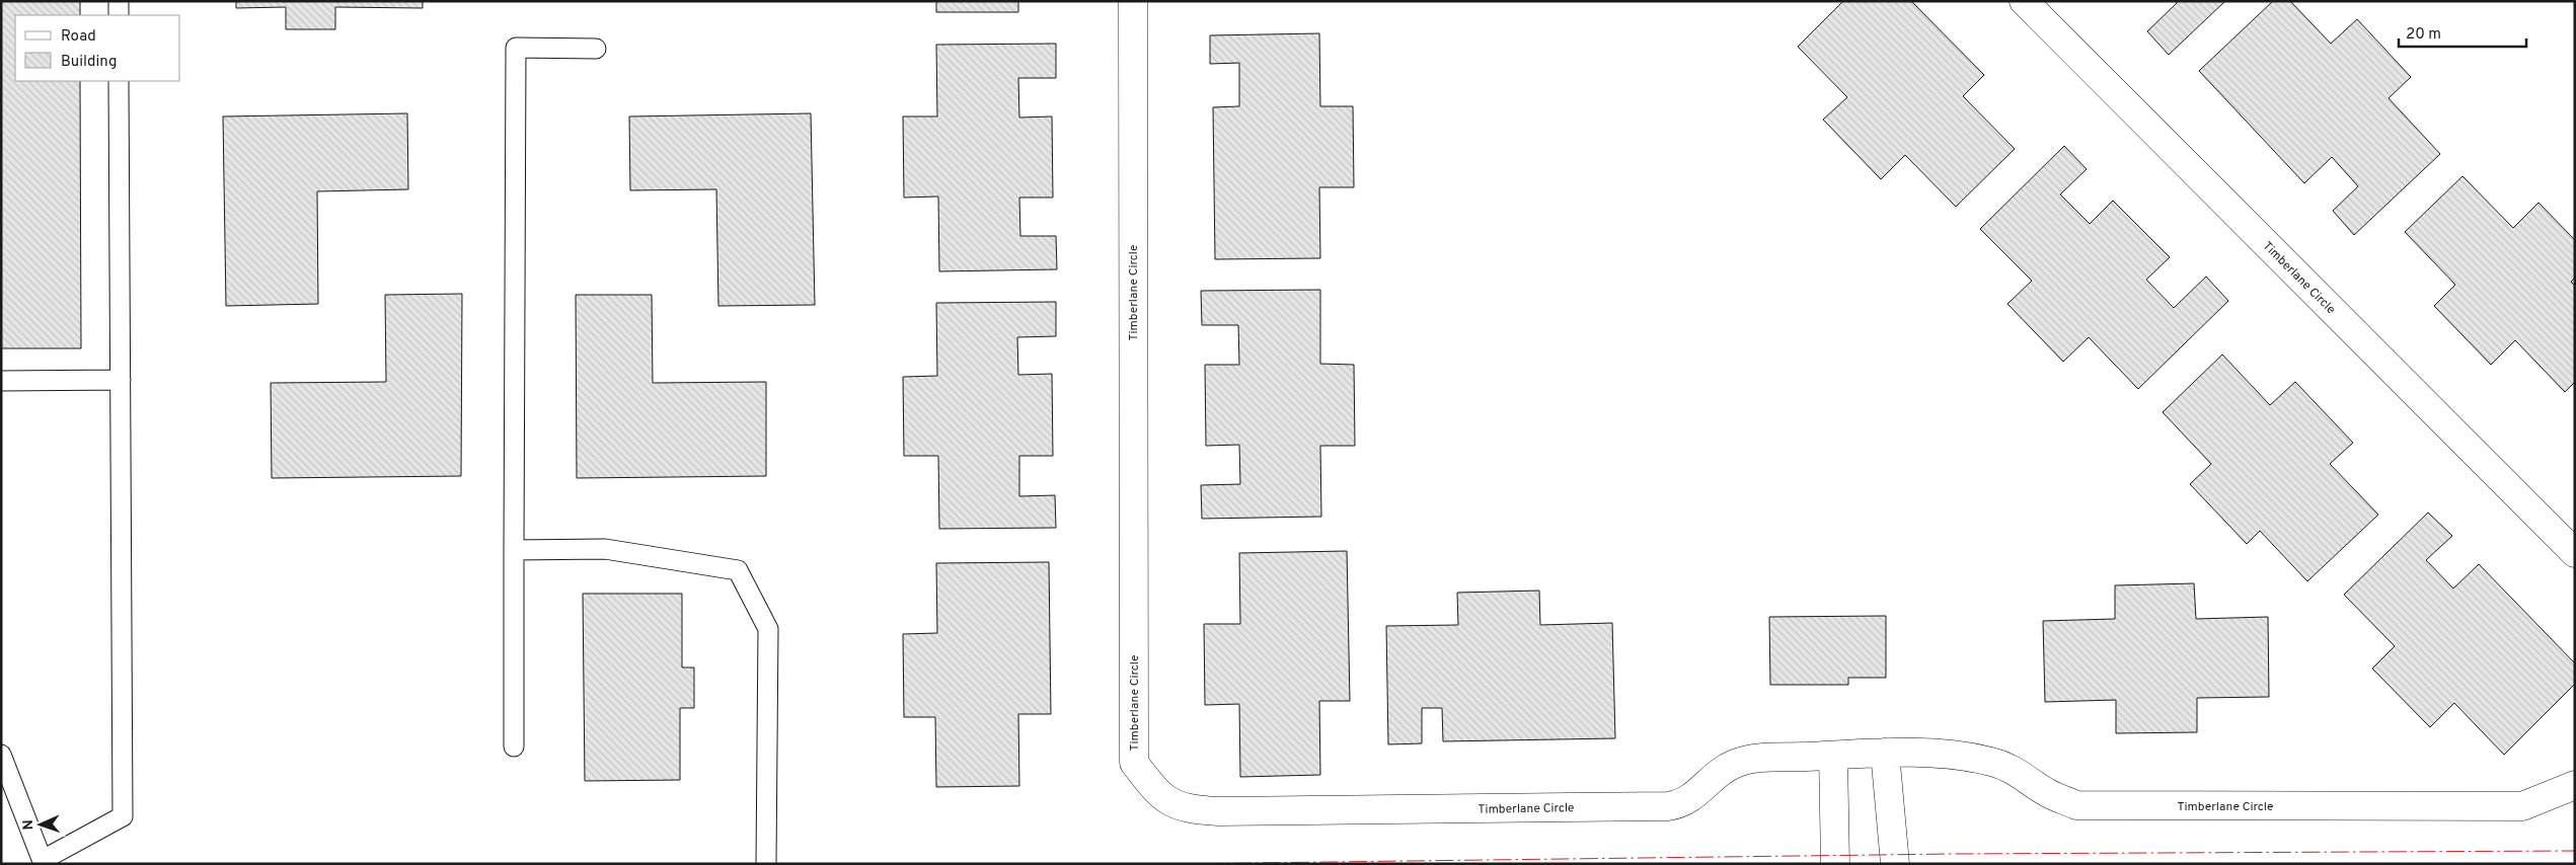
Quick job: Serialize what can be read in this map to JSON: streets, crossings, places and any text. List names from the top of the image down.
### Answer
{
  "streets": {
    "street": ["Timberlane Circle"]
  },
  "legend": ["Road", "Building"],
  "scale_bar": "20 m",
  "north": "left"
}
